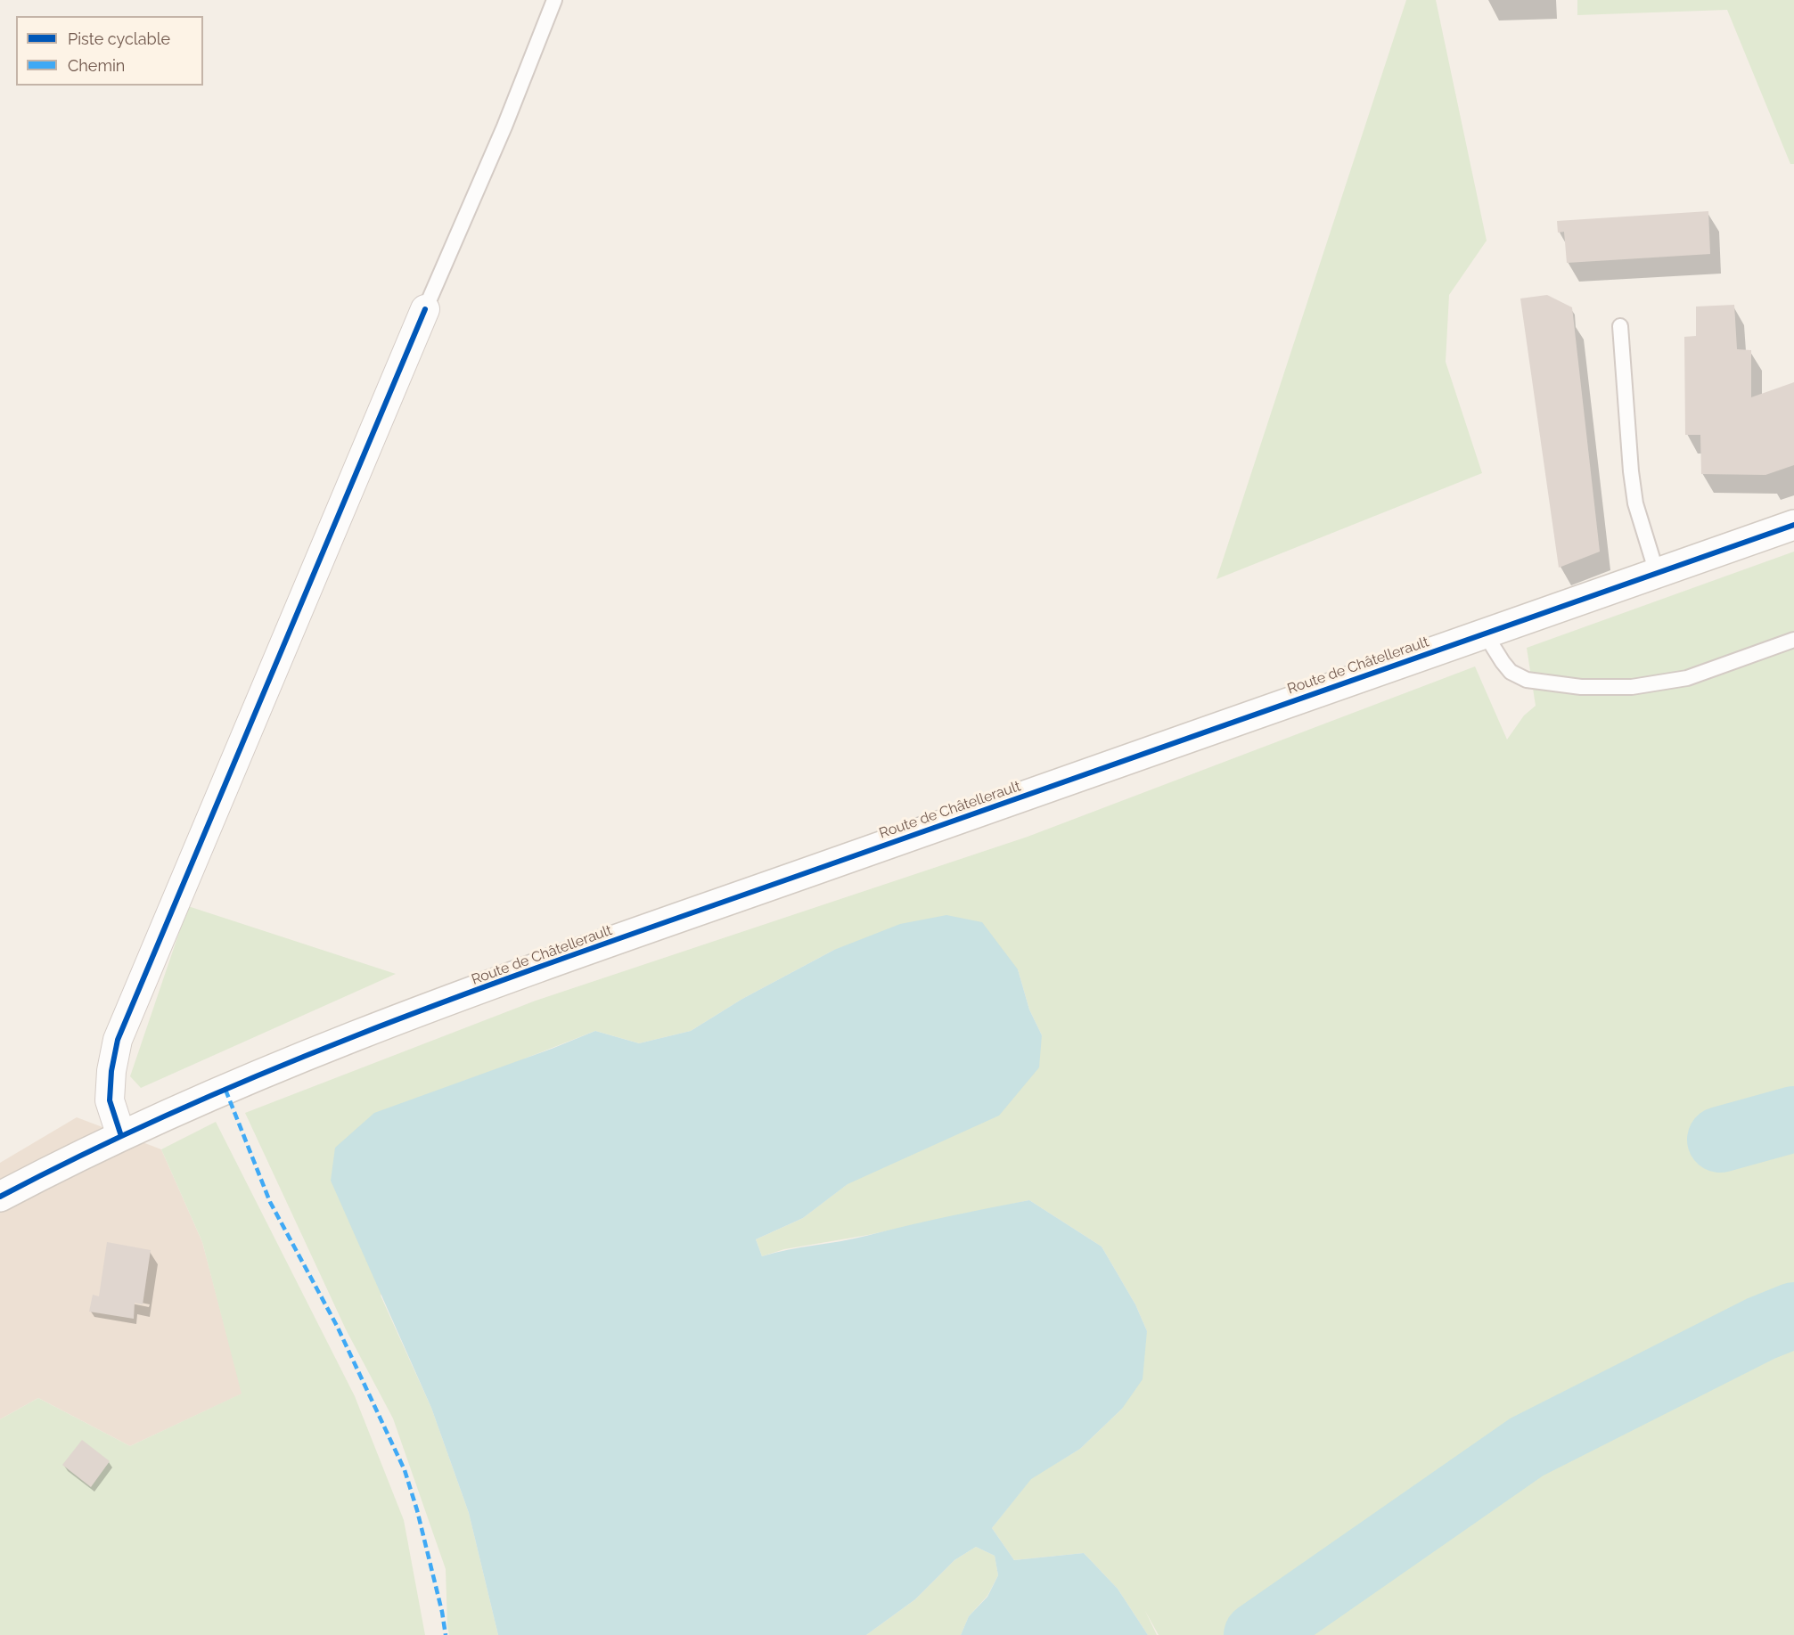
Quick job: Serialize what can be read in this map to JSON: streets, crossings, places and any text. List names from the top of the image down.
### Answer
{
  "streets": {
    "main road": ["Route de Châtellerault"]
  },
  "legend": ["Piste cyclable", "Chemin"]
}
